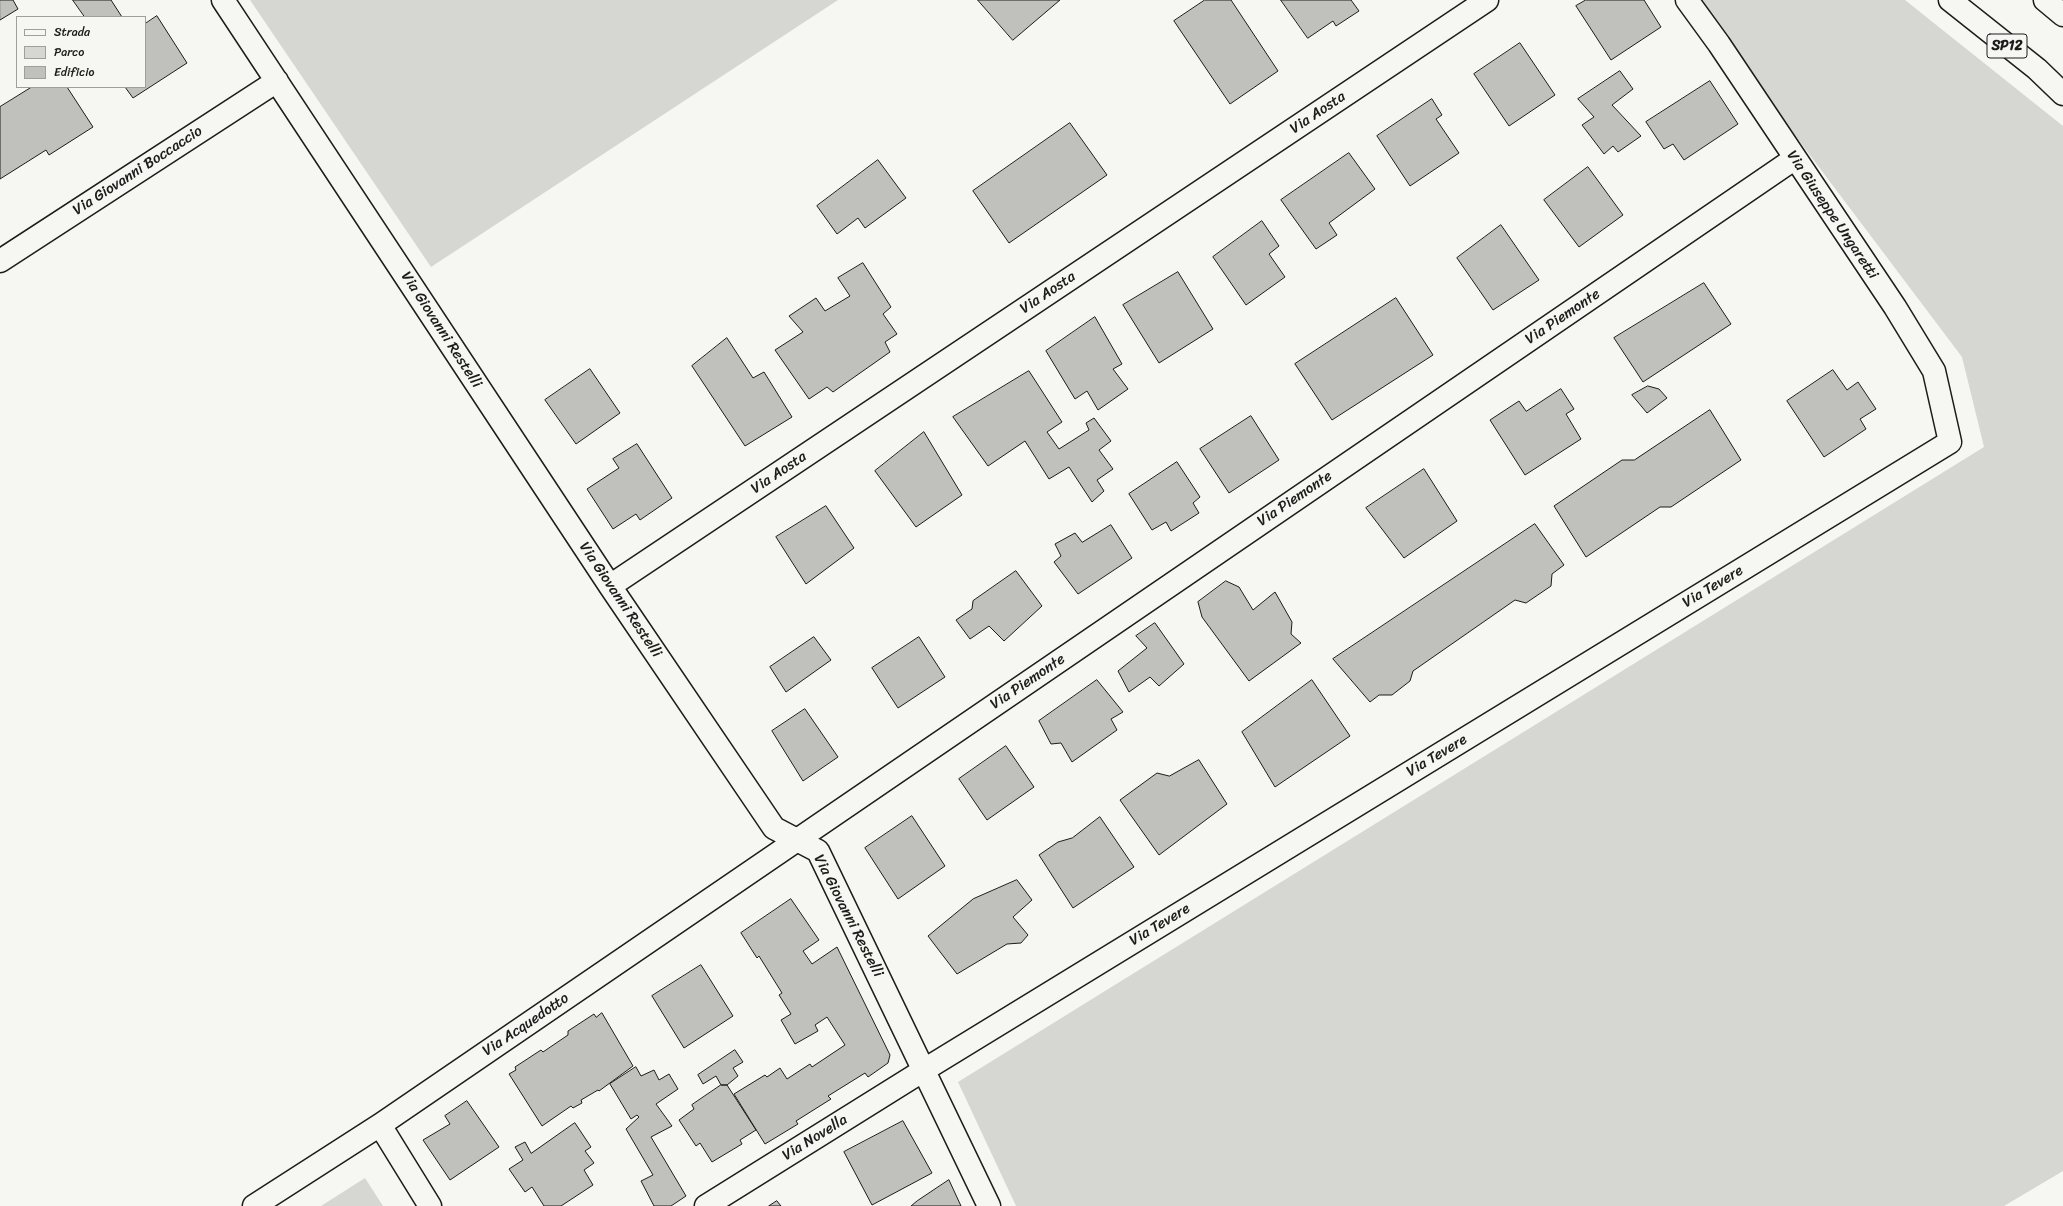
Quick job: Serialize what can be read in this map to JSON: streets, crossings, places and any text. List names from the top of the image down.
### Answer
{
  "streets": {
    "street": [
      "SP12",
      "Via Aosta",
      "Via Giovanni Boccaccio",
      "Via Giuseppe Ungaretti",
      "Via Piemonte",
      "Via Giovanni Restelli",
      "Via Tevere",
      "Via Acquedotto",
      "Via Novella"
    ]
  },
  "crossings": [
    ["Via Aosta", "Via Giovanni Restelli"],
    ["Via Giovanni Boccaccio", "Via Giovanni Restelli"],
    ["Via Giuseppe Ungaretti", "Via Piemonte"],
    ["Via Giuseppe Ungaretti", "Via Tevere"],
    ["Via Piemonte", "Via Giovanni Restelli"],
    ["Via Piemonte", "Via Acquedotto"],
    ["Via Giovanni Restelli", "Via Tevere"],
    ["Via Giovanni Restelli", "Via Acquedotto"],
    ["Via Giovanni Restelli", "Via Novella"],
    ["Via Tevere", "Via Novella"]
  ],
  "legend": ["Strada", "Parco", "Edificio"]
}
